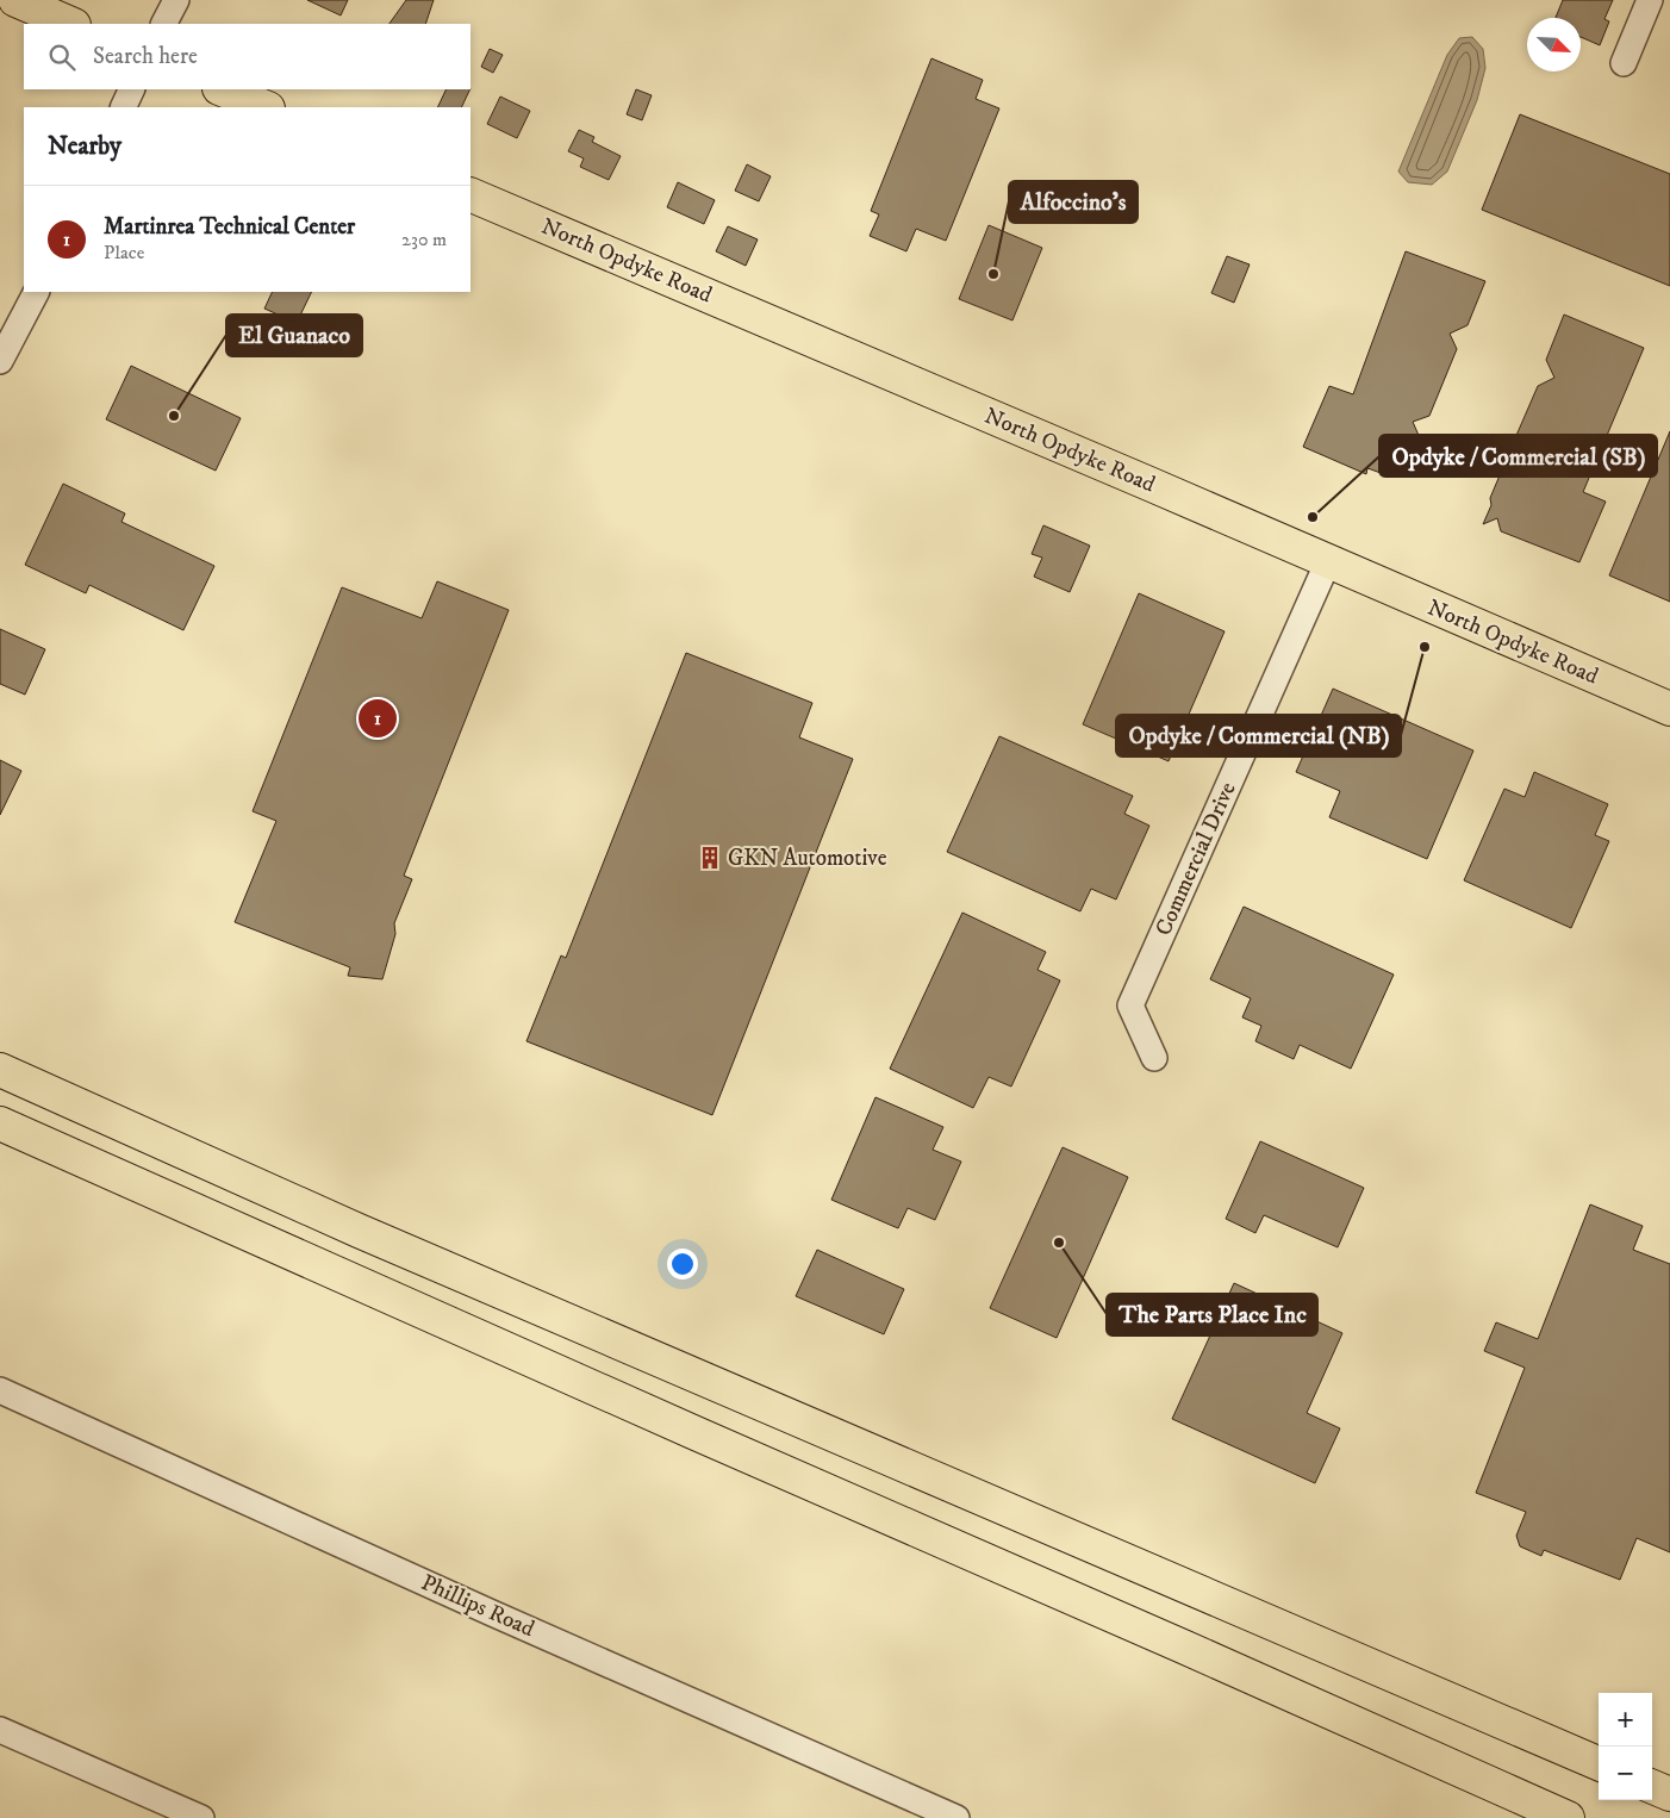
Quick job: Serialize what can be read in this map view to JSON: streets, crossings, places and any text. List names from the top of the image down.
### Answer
{
  "streets": {
    "main road": ["North Opdyke Road"],
    "street": ["Commercial Drive", "Phillips Road"]
  },
  "crossings": [
    ["North Opdyke Road", "Commercial Drive"]
  ],
  "places": {
    "other": [
      "Alfoccino's",
      "El Guanaco",
      "Opdyke / Commercial (SB)",
      "Opdyke / Commercial (NB)",
      "The Parts Place Inc"
    ],
    "building": ["GKN Automotive"]
  },
  "north": "bottom right",
  "page": {
    "search": "Search here",
    "heading": "Nearby",
    "list": [
      {
        "mark": "1",
        "name": "Martinrea Technical Center",
        "note": "Place",
        "value": "230 m"
      }
    ],
    "pins": "1",
    "map_buttons": ["+", "−"]
  }
}
